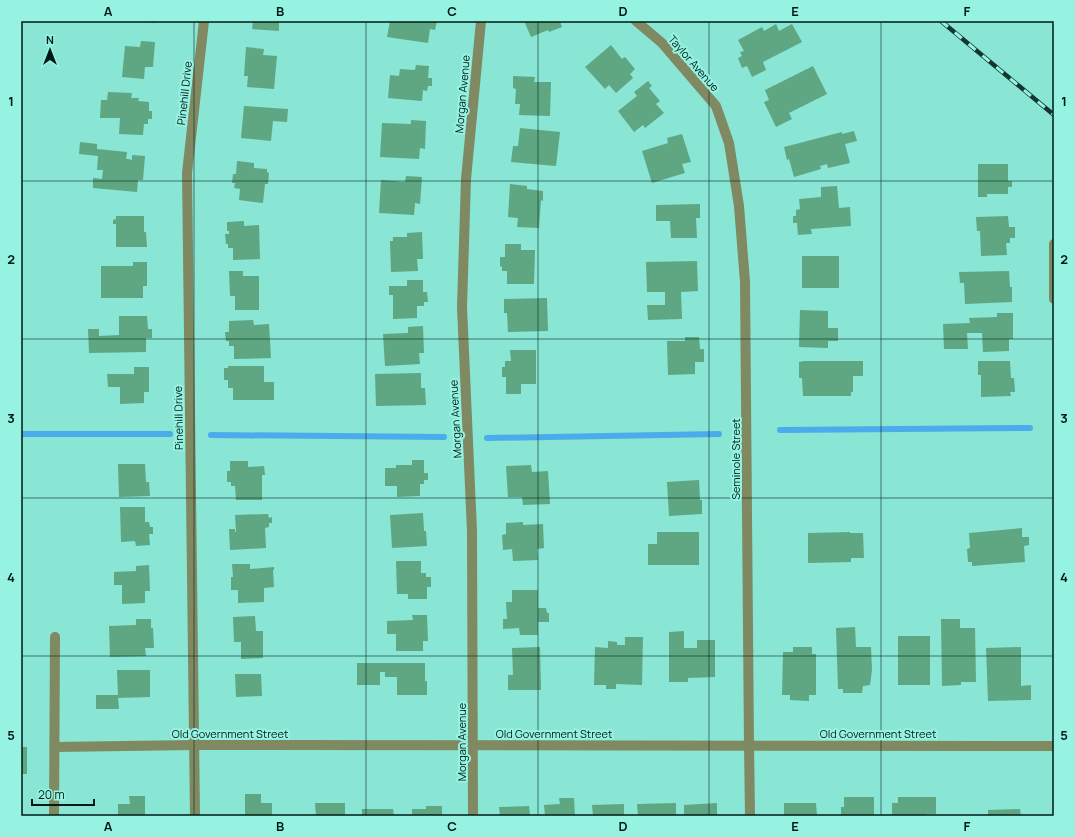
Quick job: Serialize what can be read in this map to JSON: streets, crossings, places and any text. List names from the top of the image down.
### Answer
{
  "streets": {
    "street": [
      "Taylor Avenue",
      "Pinehill Drive",
      "Morgan Avenue",
      "Seminole Street",
      "Old Government Street"
    ]
  },
  "crossings": [
    ["Taylor Avenue", "Seminole Street"],
    ["Pinehill Drive", "Old Government Street"],
    ["Morgan Avenue", "Old Government Street"],
    ["Seminole Street", "Old Government Street"]
  ],
  "scale_bar": "20 m",
  "north": "top",
  "grid": {
    "columns": [
      "A",
      "B",
      "C",
      "D",
      "E",
      "F"
    ],
    "rows": [
      "1",
      "2",
      "3",
      "4",
      "5"
    ]
  }
}
